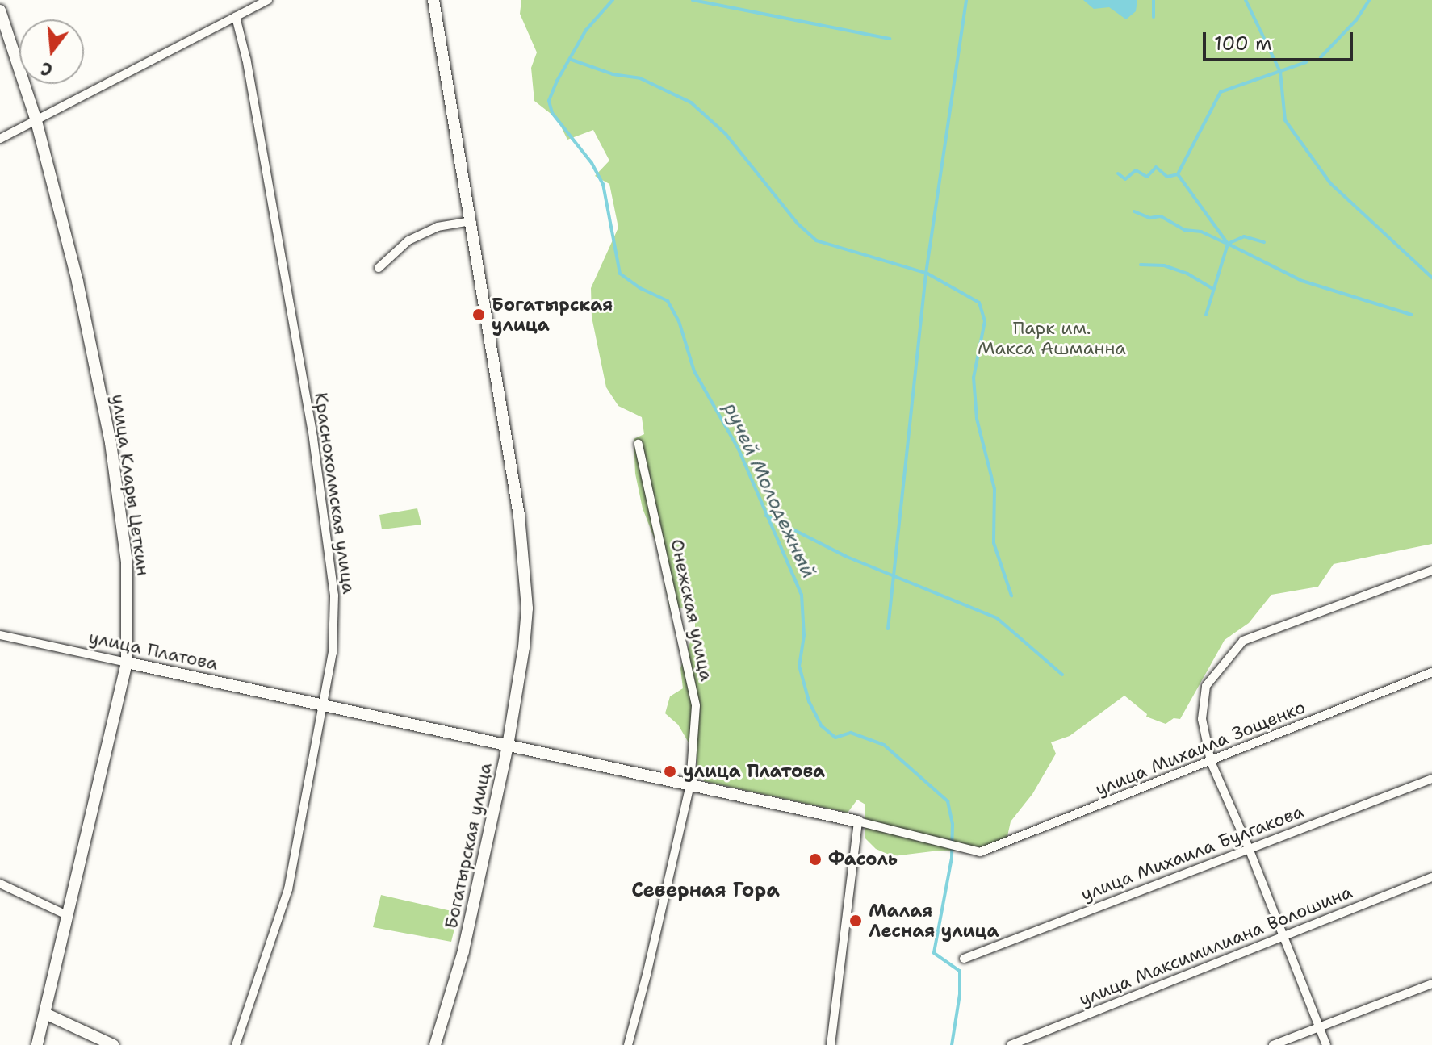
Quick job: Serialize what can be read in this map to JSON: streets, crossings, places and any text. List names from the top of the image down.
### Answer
{
  "streets": {
    "street": [
      "улица Клары Цеткин",
      "Краснохолмская улица",
      "Онежская улица",
      "улица Платова",
      "улица Михаила Зощенко",
      "Богатырская улица",
      "улица Михаила Булгакова",
      "улица Максимилиана Волошина"
    ]
  },
  "crossings": [
    ["улица Клары Цеткин", "улица Платова"],
    ["Краснохолмская улица", "улица Платова"],
    ["Онежская улица", "улица Платова"],
    ["улица Платова", "улица Михаила Зощенко"],
    ["улица Платова", "Богатырская улица"]
  ],
  "districts": ["Северная Гора"],
  "water": ["ручей Молодежный"],
  "parks": ["Парк им. Макса Ашманна"],
  "places": [
    "Богатырская улица",
    "улица Платова",
    "Фасоль",
    "Малая Лесная улица"
  ],
  "scale_bar": "100 m",
  "north": "bottom"
}
